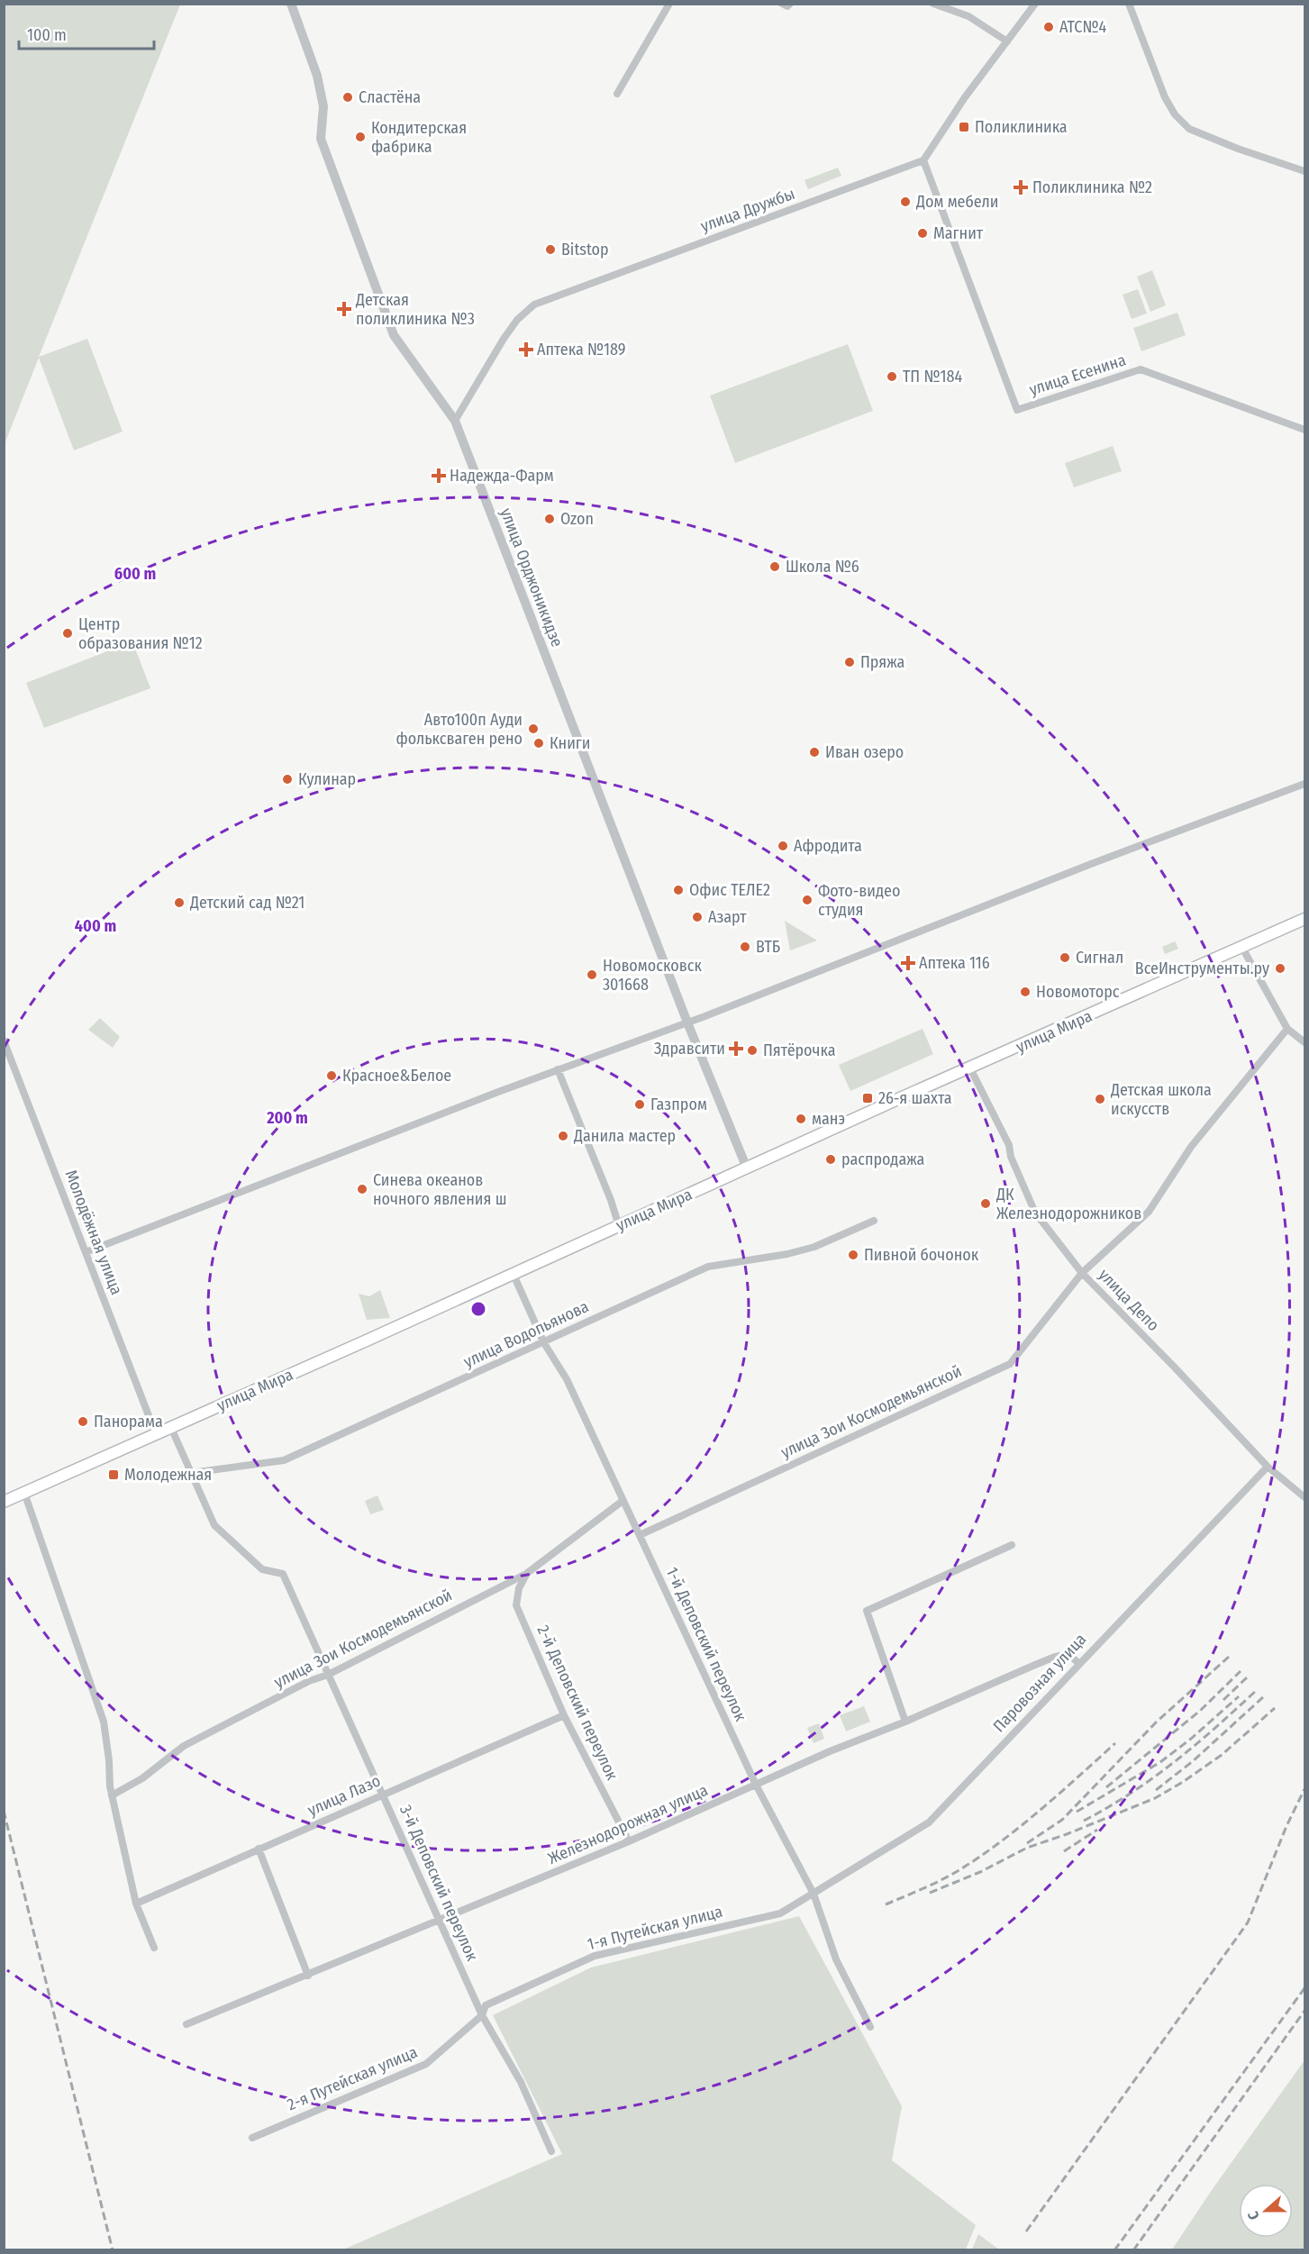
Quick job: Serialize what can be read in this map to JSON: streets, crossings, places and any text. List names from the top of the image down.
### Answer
{
  "streets": {
    "main road": ["улица Мира"],
    "street": [
      "улица Дружбы",
      "улица Есенина",
      "улица Орджоникидзе",
      "Молодёжная улица",
      "улица Депо",
      "улица Водопьянова",
      "улица Зои Космодемьянской",
      "1-й Деповский переулок",
      "Паровозная улица",
      "2-й Деповский переулок",
      "улица Лазо",
      "Железнодорожная улица",
      "3-й Деповский переулок",
      "1-я Путейская улица",
      "2-я Путейская улица"
    ]
  },
  "crossings": [
    ["улица Дружбы", "улица Есенина"],
    ["улица Дружбы", "улица Орджоникидзе"],
    ["улица Орджоникидзе", "улица Мира"],
    ["улица Мира", "Молодёжная улица"],
    ["улица Мира", "1-й Деповский переулок"],
    ["улица Депо", "улица Зои Космодемьянской"],
    ["улица Депо", "Паровозная улица"],
    ["улица Водопьянова", "1-й Деповский переулок"],
    ["улица Водопьянова", "3-й Деповский переулок"],
    ["улица Зои Космодемьянской", "1-й Деповский переулок"],
    ["улица Зои Космодемьянской", "2-й Деповский переулок"],
    ["улица Зои Космодемьянской", "3-й Деповский переулок"],
    ["1-й Деповский переулок", "Паровозная улица"],
    ["1-й Деповский переулок", "Железнодорожная улица"],
    ["1-й Деповский переулок", "1-я Путейская улица"],
    ["Паровозная улица", "Железнодорожная улица"],
    ["Паровозная улица", "1-я Путейская улица"],
    ["2-й Деповский переулок", "улица Лазо"],
    ["2-й Деповский переулок", "Железнодорожная улица"],
    ["улица Лазо", "3-й Деповский переулок"],
    ["Железнодорожная улица", "3-й Деповский переулок"],
    ["3-й Деповский переулок", "1-я Путейская улица"],
    ["3-й Деповский переулок", "2-я Путейская улица"],
    ["1-я Путейская улица", "2-я Путейская улица"]
  ],
  "places": {
    "other": [
      "АТС№4",
      "Сластёна",
      "Кондитерская фабрика",
      "Дом мебели",
      "Магнит",
      "Bitstop",
      "ТП №184",
      "Ozon",
      "Школа №6",
      "Центр образования №12",
      "Пряжа",
      "Авто100п Ауди фольксваген рено",
      "Книги",
      "Иван озеро",
      "Кулинар",
      "Афродита",
      "Офис ТЕЛЕ2",
      "Фото-видео студия",
      "Детский сад №21",
      "Азарт",
      "ВТБ",
      "Сигнал",
      "ВсеИнструменты.ру",
      "Новомосковск 301668",
      "Новомоторс",
      "Пятёрочка",
      "Красное&Белое",
      "Детская школа искусств",
      "Газпром",
      "манэ",
      "Данила мастер",
      "распродажа",
      "Синева океанов ночного явления ш",
      "ДК Железнодорожников",
      "Пивной бочонок",
      "Панорама"
    ],
    "transit": ["Поликлиника", "26-я шахта", "Молодежная"],
    "health": [
      "Поликлиника №2",
      "Детская поликлиника №3",
      "Аптека №189",
      "Надежда-Фарм",
      "Аптека 116",
      "Здравсити"
    ]
  },
  "scale_bar": "100 m",
  "north": "left",
  "rings": ["600 m", "400 m", "200 m"]
}
